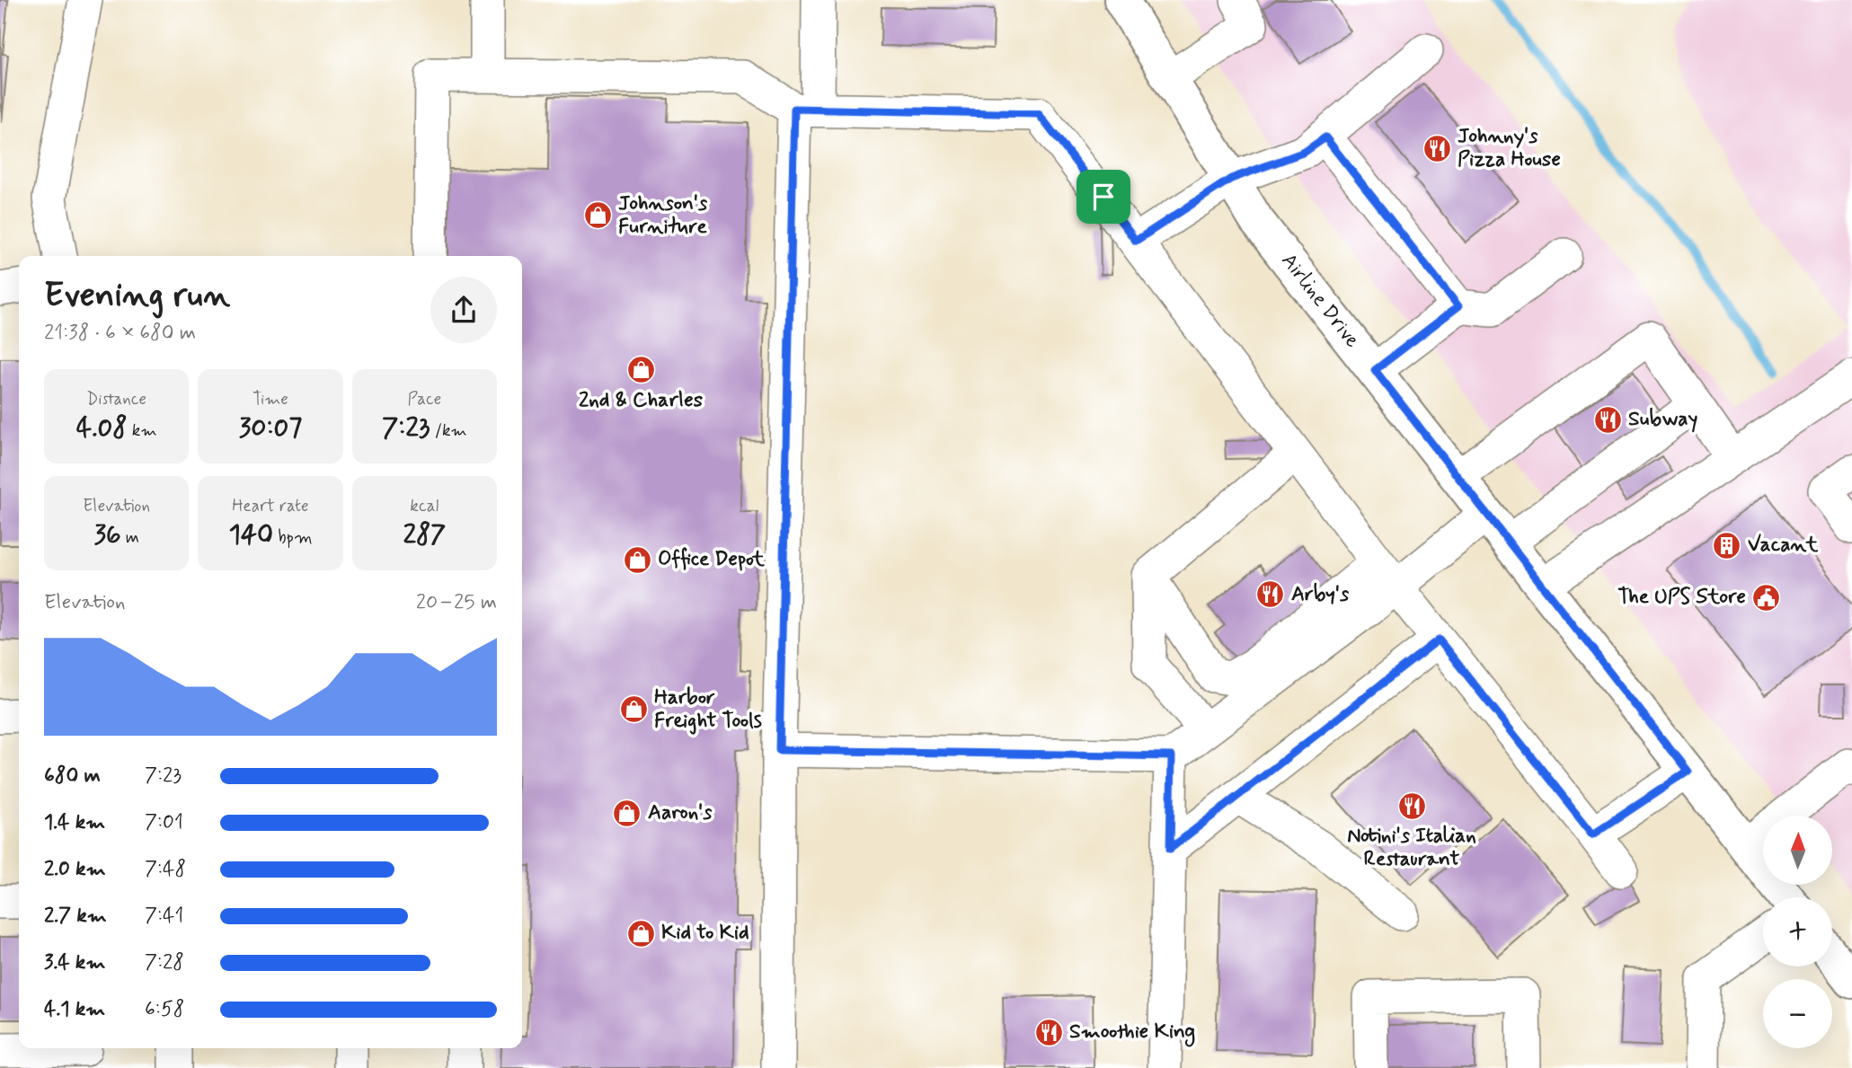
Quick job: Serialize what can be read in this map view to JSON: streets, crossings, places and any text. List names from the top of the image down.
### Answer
{
  "streets": {
    "main road": ["Airline Drive"]
  },
  "places": {
    "restaurant": [
      "Johnny's Pizza House",
      "Subway",
      "Arby's",
      "Notini's Italian Restaurant",
      "Smoothie King"
    ],
    "shop": [
      "Johnson's Furniture",
      "2nd & Charles",
      "Office Depot",
      "Harbor Freight Tools",
      "Aaron's",
      "Kid to Kid"
    ],
    "building": ["Vacant"],
    "public building": ["The UPS Store"]
  },
  "north": "top",
  "page": {
    "heading": ["Evening run", "21:38 · 6 × 680 m"],
    "stats": [
      ["Distance", "4.08 km"],
      ["Time", "30:07"],
      ["Pace", "7:23 /km"],
      ["Elevation", "36 m"],
      ["Heart rate", "140 bpm"],
      ["kcal", "287"]
    ],
    "chart": ["Elevation", "20–25 m"],
    "list": [
      {
        "name": "680 m",
        "note": "7:23"
      },
      {
        "name": "1.4 km",
        "note": "7:01"
      },
      {
        "name": "2.0 km",
        "note": "7:48"
      },
      {
        "name": "2.7 km",
        "note": "7:41"
      },
      {
        "name": "3.4 km",
        "note": "7:28"
      },
      {
        "name": "4.1 km",
        "note": "6:58"
      }
    ],
    "map_buttons": ["+", "−"]
  }
}
